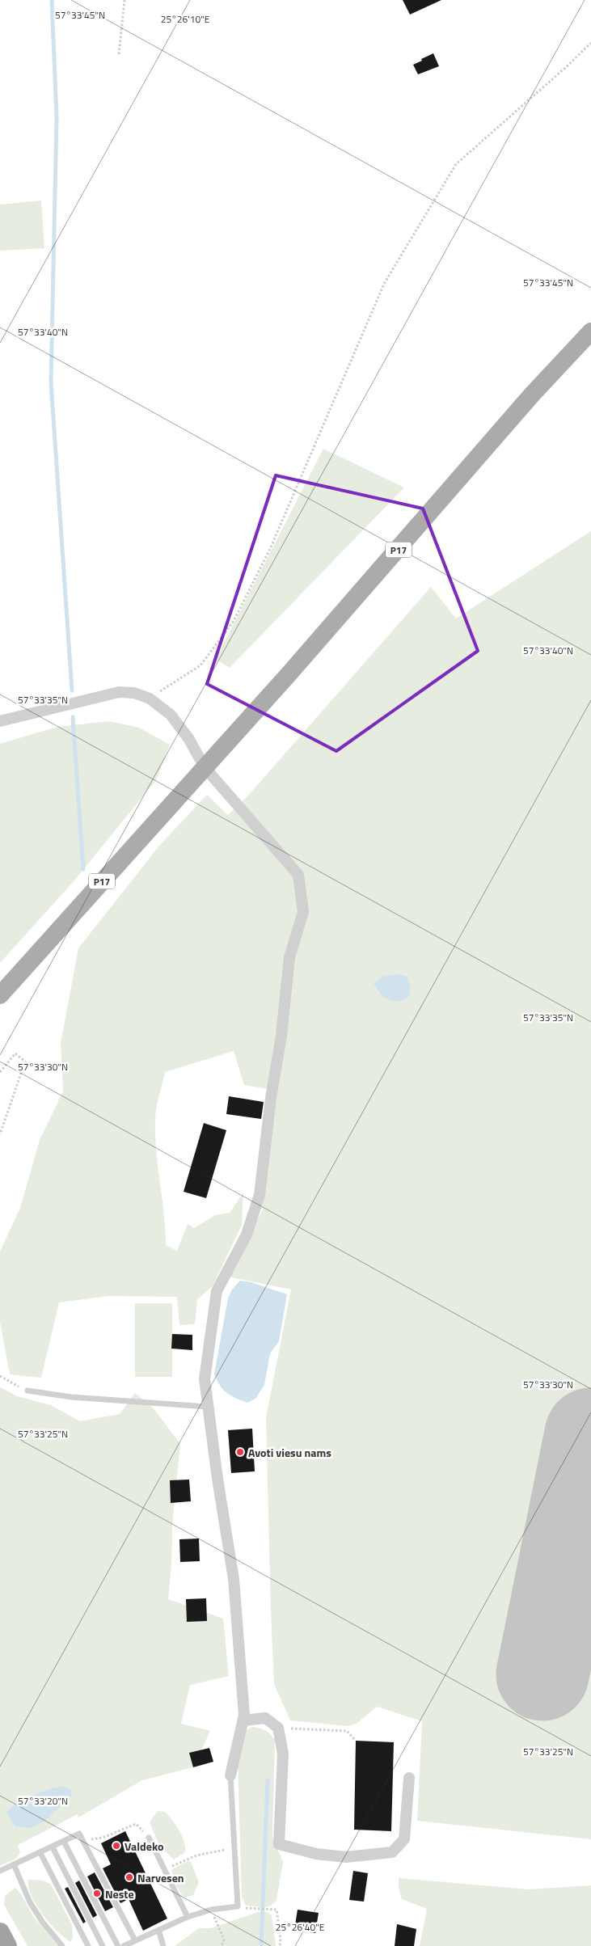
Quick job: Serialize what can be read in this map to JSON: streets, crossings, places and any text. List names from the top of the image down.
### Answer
{
  "streets": {
    "main road": ["P17"]
  },
  "places": [
    "Avoti viesu nams",
    "Valdeko",
    "Narvesen",
    "Neste"
  ],
  "coordinates": [
    "57°33'45\"N",
    "25°26'10\"E",
    "57°33'40\"N",
    "57°33'35\"N",
    "57°33'30\"N",
    "57°33'25\"N",
    "57°33'20\"N",
    "25°26'40\"E"
  ]
}
